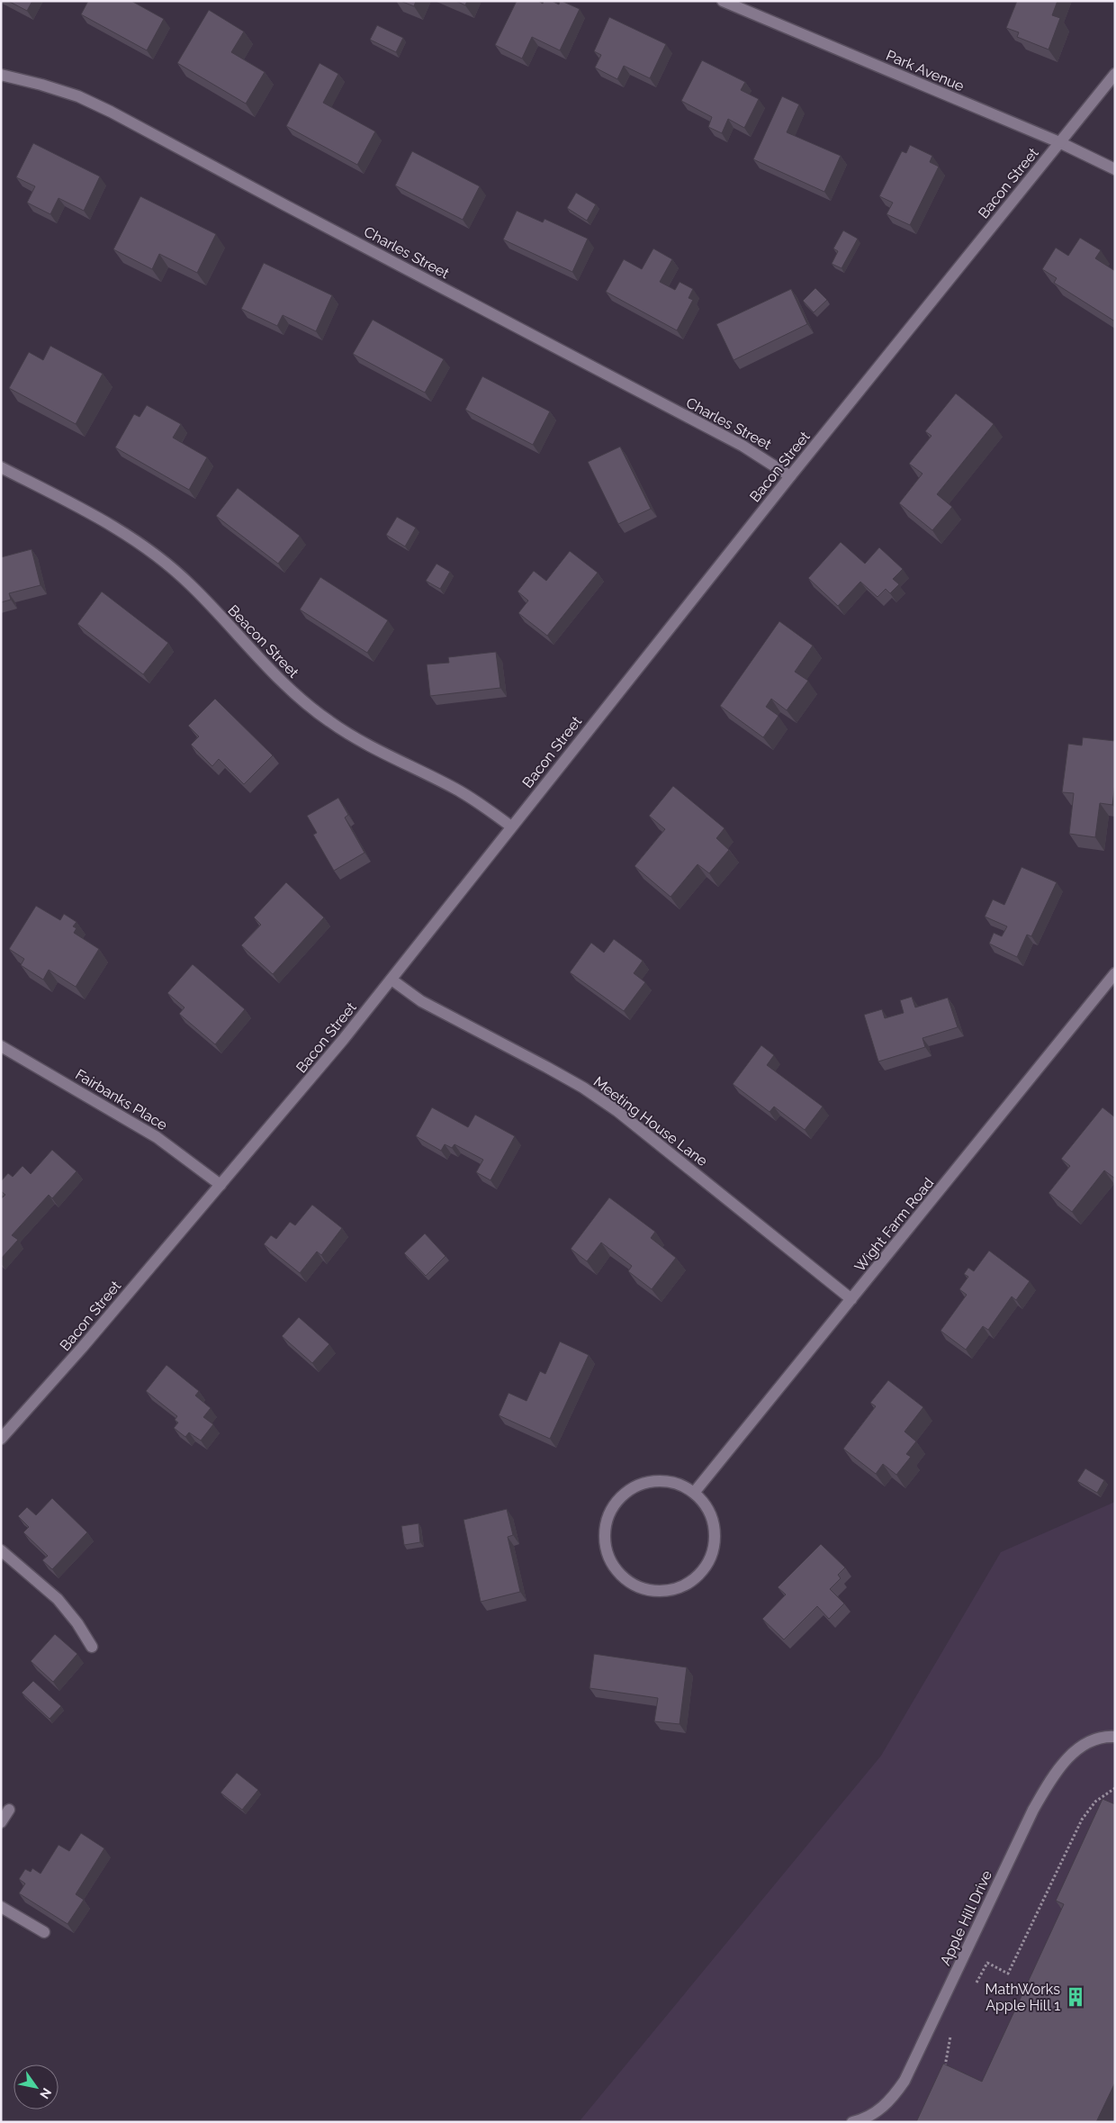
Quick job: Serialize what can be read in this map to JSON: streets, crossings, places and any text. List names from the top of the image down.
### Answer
{
  "streets": {
    "street": [
      "Park Avenue",
      "Bacon Street",
      "Charles Street",
      "Beacon Street",
      "Fairbanks Place",
      "Meeting House Lane",
      "Wight Farm Road",
      "Apple Hill Drive"
    ]
  },
  "crossings": [
    ["Park Avenue", "Bacon Street"],
    ["Bacon Street", "Charles Street"],
    ["Bacon Street", "Beacon Street"],
    ["Bacon Street", "Fairbanks Place"],
    ["Bacon Street", "Meeting House Lane"],
    ["Meeting House Lane", "Wight Farm Road"]
  ],
  "places": {
    "building": ["MathWorks Apple Hill 1"]
  },
  "north": "bottom right"
}
